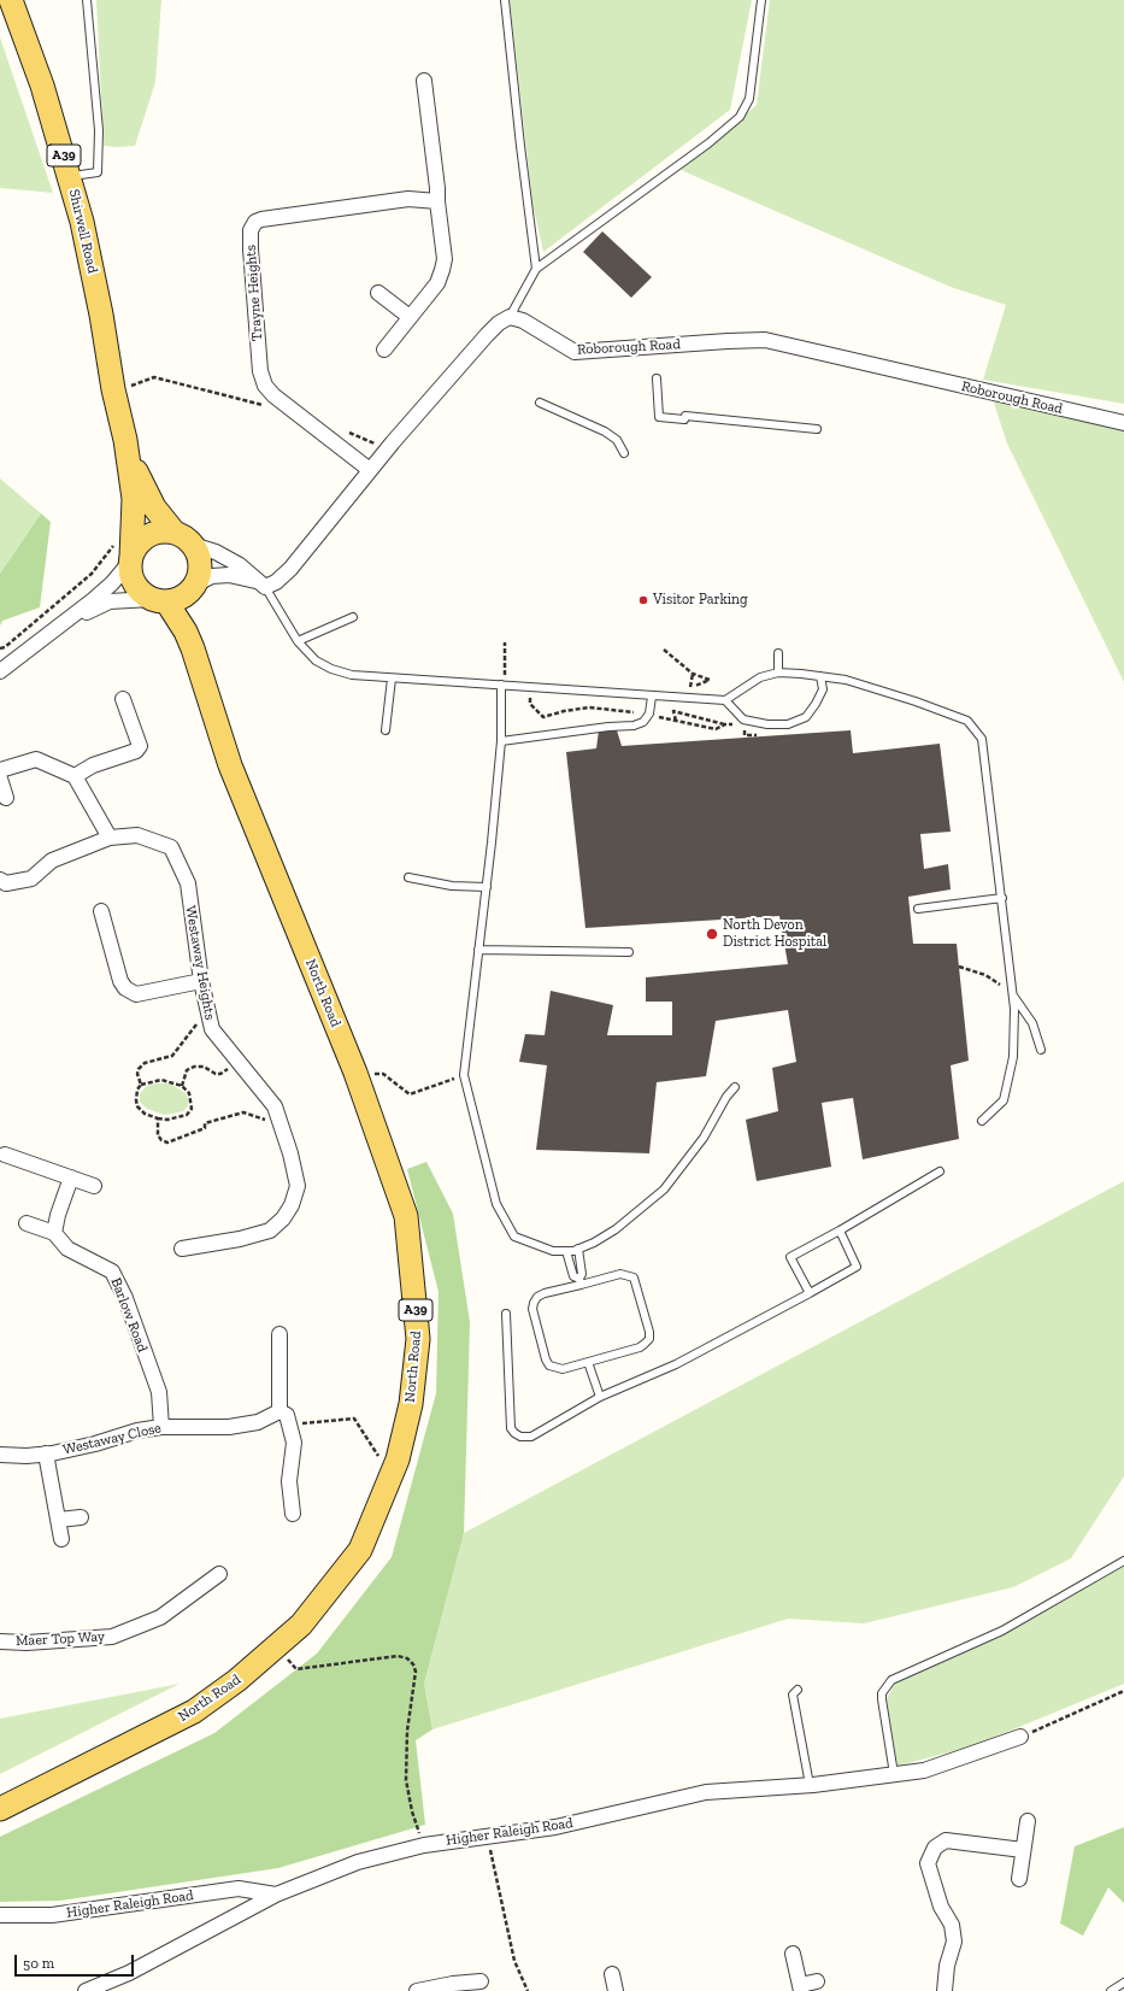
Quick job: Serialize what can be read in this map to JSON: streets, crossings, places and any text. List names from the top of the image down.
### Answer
{
  "streets": {
    "main road": ["A39", "Shirwell Road", "North Road"],
    "street": [
      "Trayne Heights",
      "Roborough Road",
      "Westaway Heights",
      "Barlow Road",
      "Westaway Close",
      "Maer Top Way",
      "Higher Raleigh Road"
    ]
  },
  "crossings": [
    ["Shirwell Road", "North Road"],
    ["Barlow Road", "Westaway Close"]
  ],
  "places": ["Visitor Parking", "North Devon District Hospital"],
  "scale_bar": "50 m"
}
